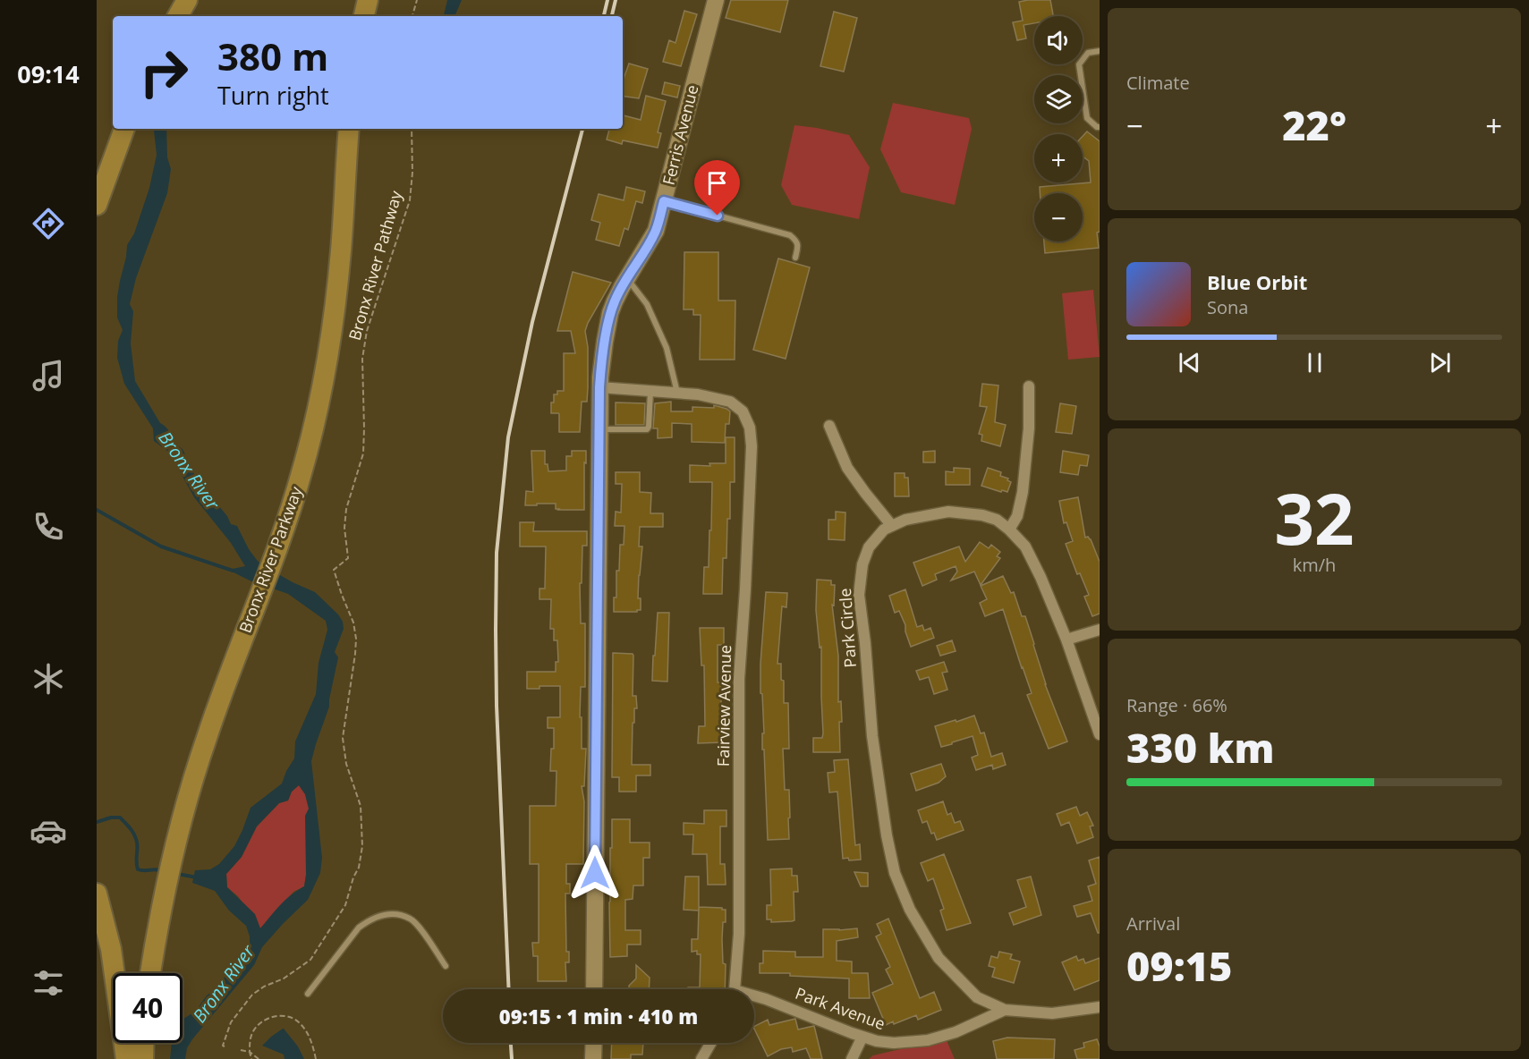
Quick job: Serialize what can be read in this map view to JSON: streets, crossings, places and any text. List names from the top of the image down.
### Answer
{
  "streets": {
    "highway": ["Bronx River Parkway"],
    "street": [
      "Ferris Avenue",
      "Park Circle",
      "Fairview Avenue",
      "Park Avenue"
    ],
    "path": ["Bronx River Pathway"]
  },
  "crossings": [
    ["Park Circle", "Park Avenue"]
  ],
  "water": ["Bronx River"],
  "page": {
    "tabs": "09:14",
    "tile": [
      "Climate",
      ["32", "km/h"],
      ["Range · 66%", "330 km"],
      ["Arrival", "09:15"]
    ],
    "map_buttons": ["+", "−"],
    "turn": ["380 m", "Turn right"],
    "heat": ["−", "22°", "+"],
    "song": ["Blue Orbit", "Sona"],
    "limit": "40",
    "trip": "09:15 · 1 min · 410 m"
  }
}
